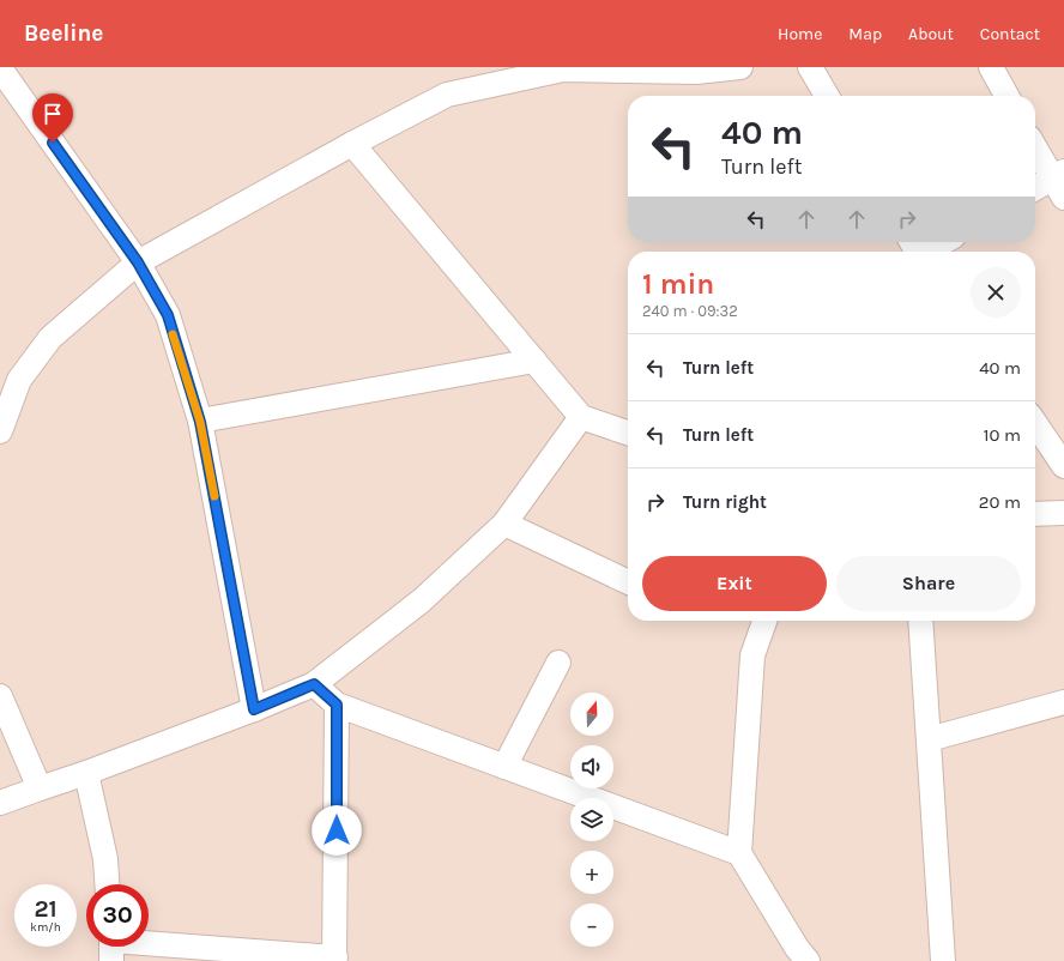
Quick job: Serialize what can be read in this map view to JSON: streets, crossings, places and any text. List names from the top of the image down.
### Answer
{
  "north": "top",
  "page": {
    "header": "Beeline",
    "nav": [
      "Home",
      "Map",
      "About",
      "Contact"
    ],
    "turn": ["40 m", "Turn left"],
    "heading": ["1 min", "240 m · 09:32"],
    "list": [
      {
        "name": "Turn left",
        "value": "40 m"
      },
      {
        "name": "Turn left",
        "value": "10 m"
      },
      {
        "name": "Turn right",
        "value": "20 m"
      }
    ],
    "buttons": ["Exit", "Share"],
    "map_buttons": ["+", "−"],
    "speed": "21 km/h",
    "limit": "30"
  }
}
